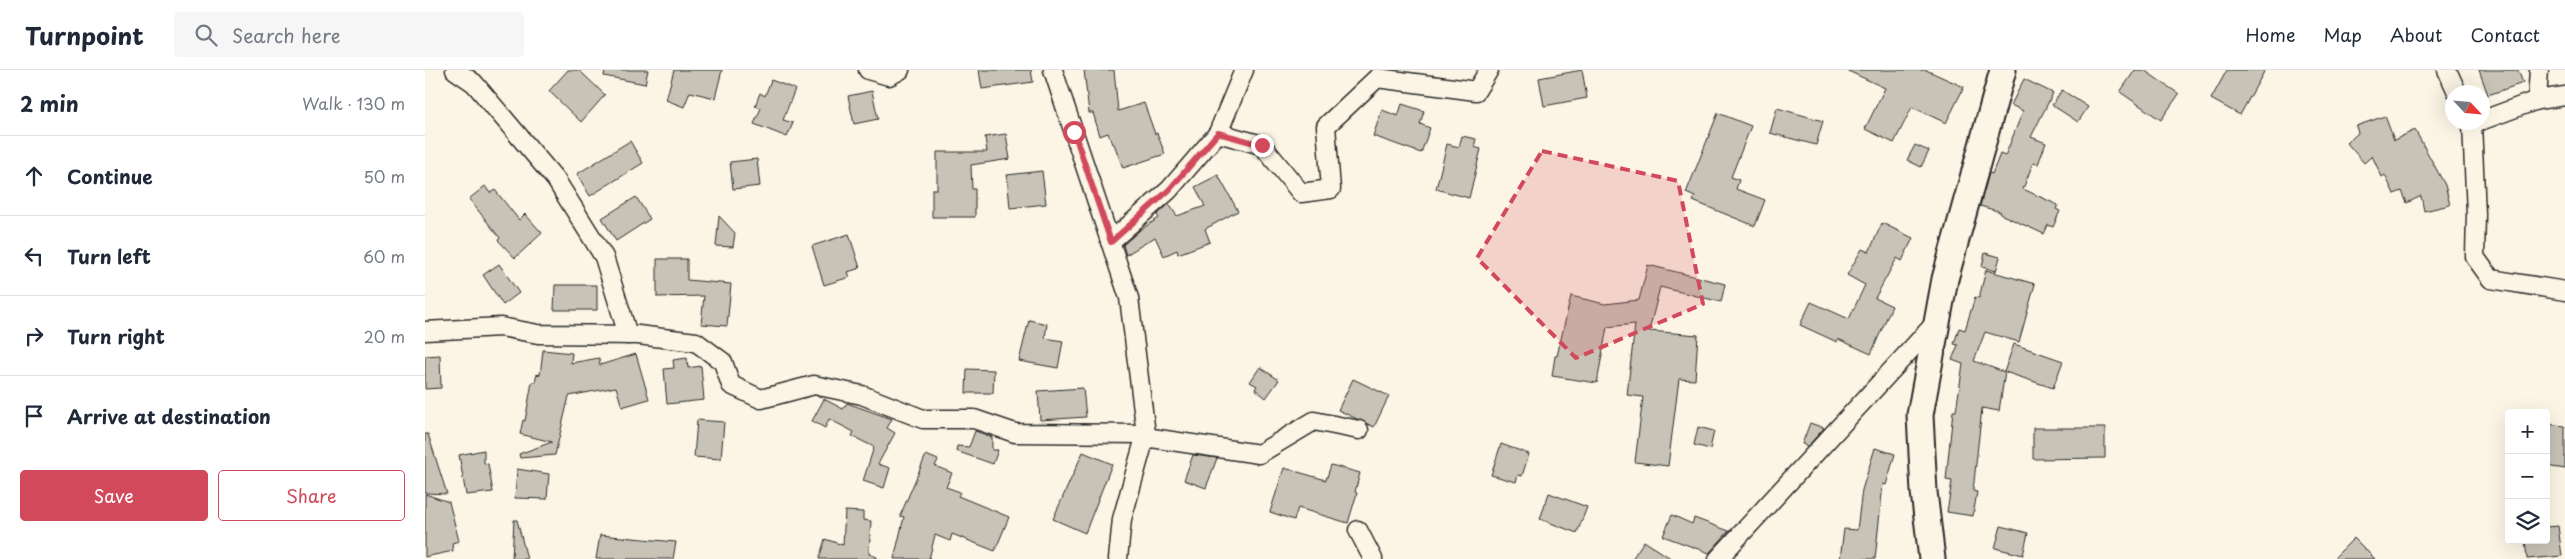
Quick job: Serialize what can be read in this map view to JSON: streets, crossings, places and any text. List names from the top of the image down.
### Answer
{
  "north": "bottom right",
  "page": {
    "header": "Turnpoint",
    "search": "Search here",
    "nav": [
      "Home",
      "Map",
      "About",
      "Contact"
    ],
    "heading": ["2 min", "Walk · 130 m"],
    "list": [
      ["Continue", "50 m"],
      ["Turn left", "60 m"],
      ["Turn right", "20 m"],
      "Arrive at destination"
    ],
    "map_buttons": ["+", "−"],
    "buttons": ["Save", "Share"]
  }
}
